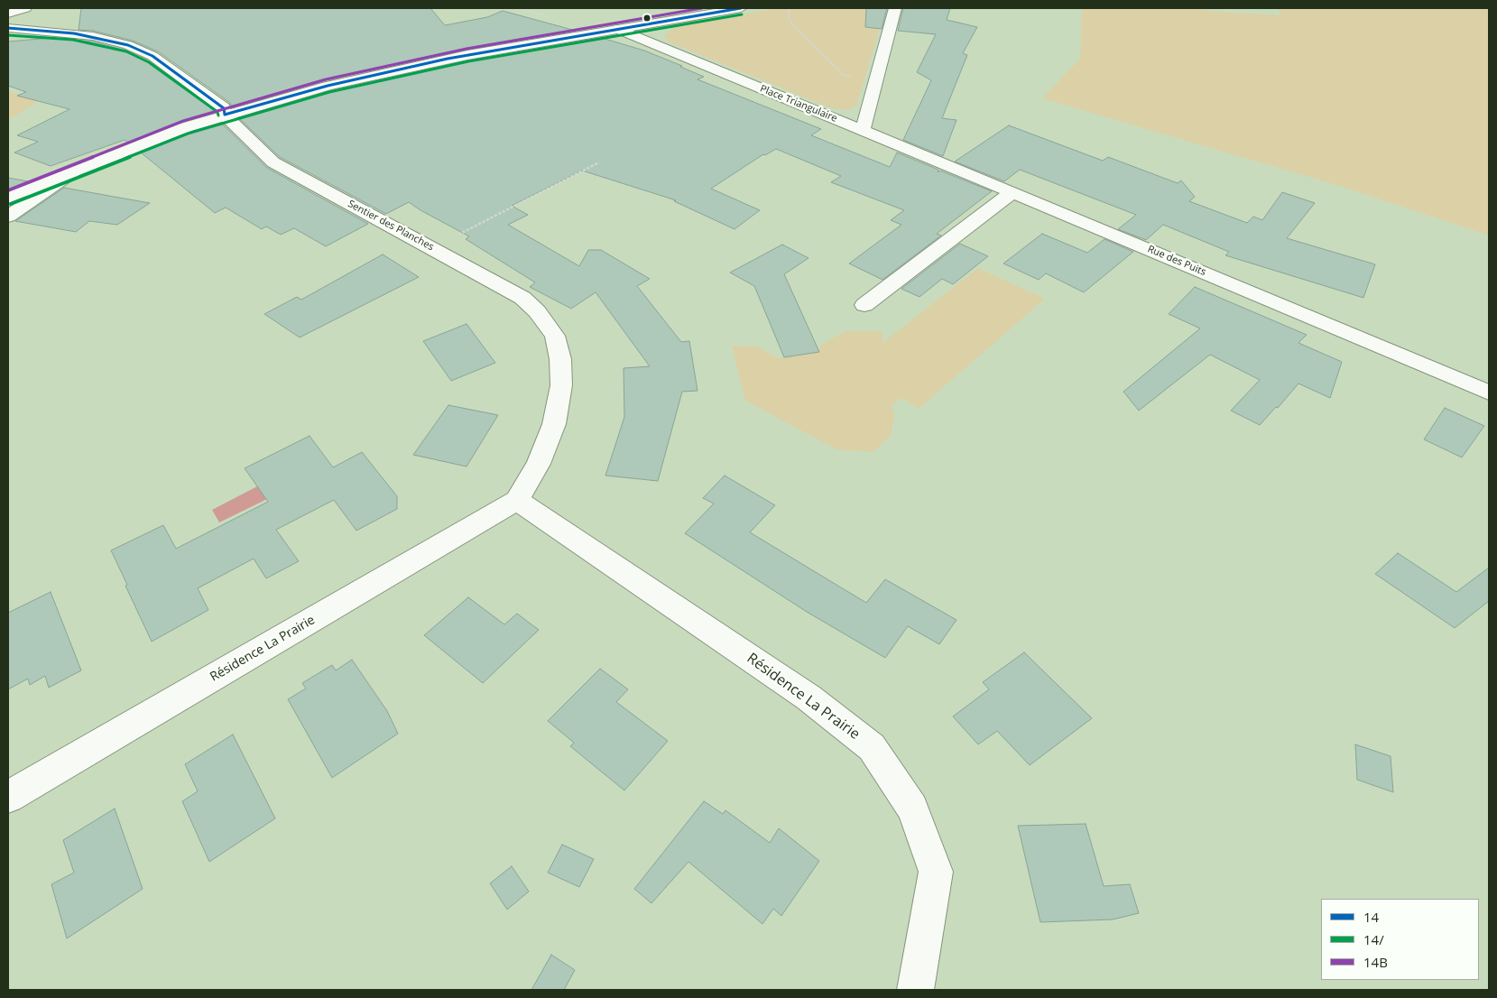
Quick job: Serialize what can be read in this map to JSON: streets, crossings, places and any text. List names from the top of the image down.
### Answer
{
  "streets": {
    "street": [
      "Place Triangulaire",
      "Sentier des Planches",
      "Rue des Puits",
      "Résidence La Prairie"
    ]
  },
  "crossings": [
    ["Place Triangulaire", "Rue des Puits"],
    ["Sentier des Planches", "Résidence La Prairie"]
  ],
  "lines": ["transit line 14", "transit line 14B", "transit line 14/"],
  "legend": ["14", "14/", "14B"]
}
